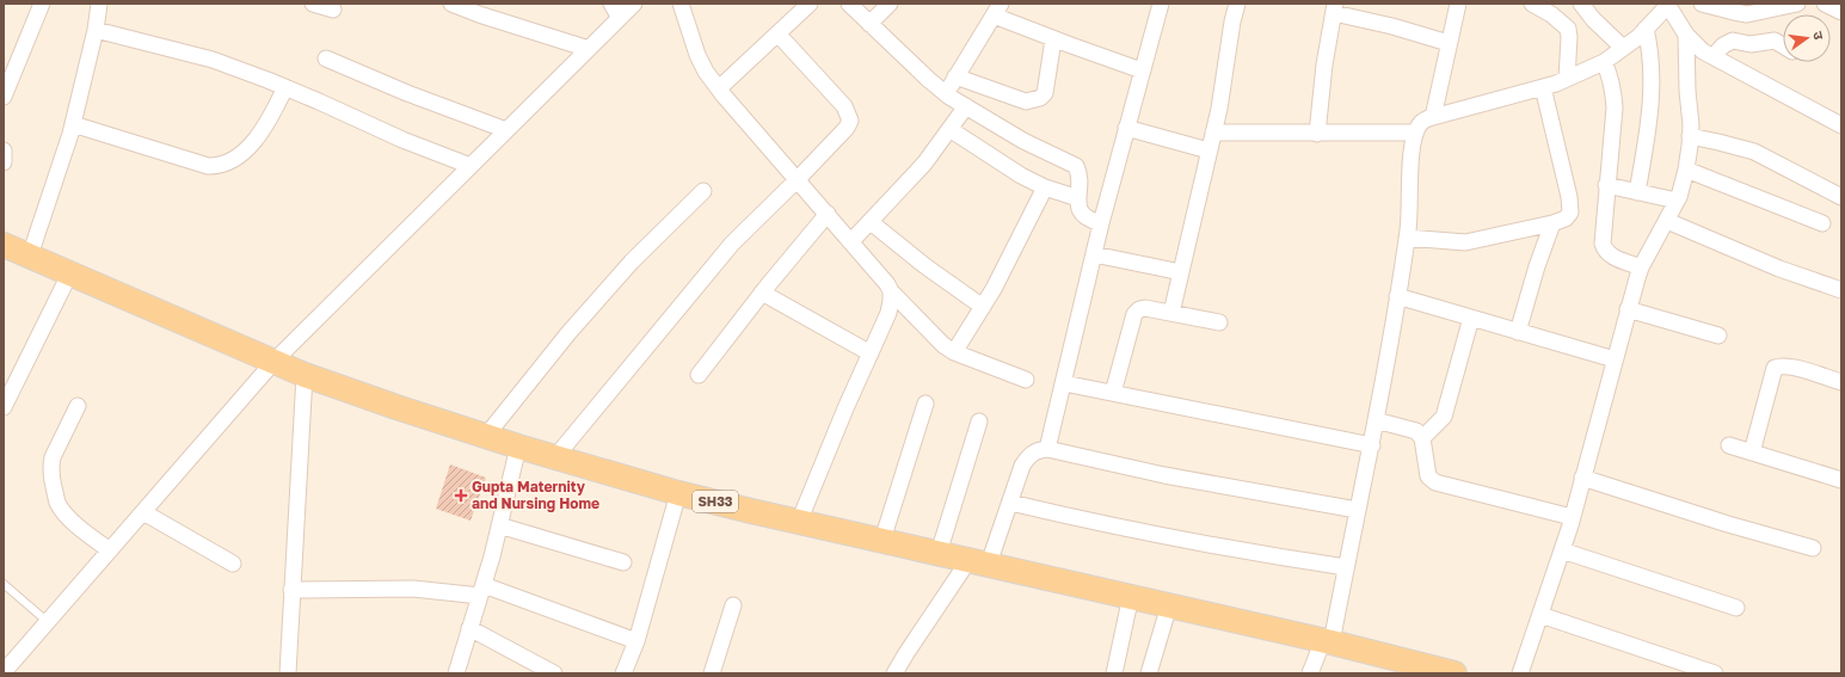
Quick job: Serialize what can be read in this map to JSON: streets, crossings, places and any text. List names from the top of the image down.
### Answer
{
  "streets": {
    "main road": ["SH33"]
  },
  "places": {
    "health": ["Gupta Maternity and Nursing Home"]
  },
  "north": "right"
}
